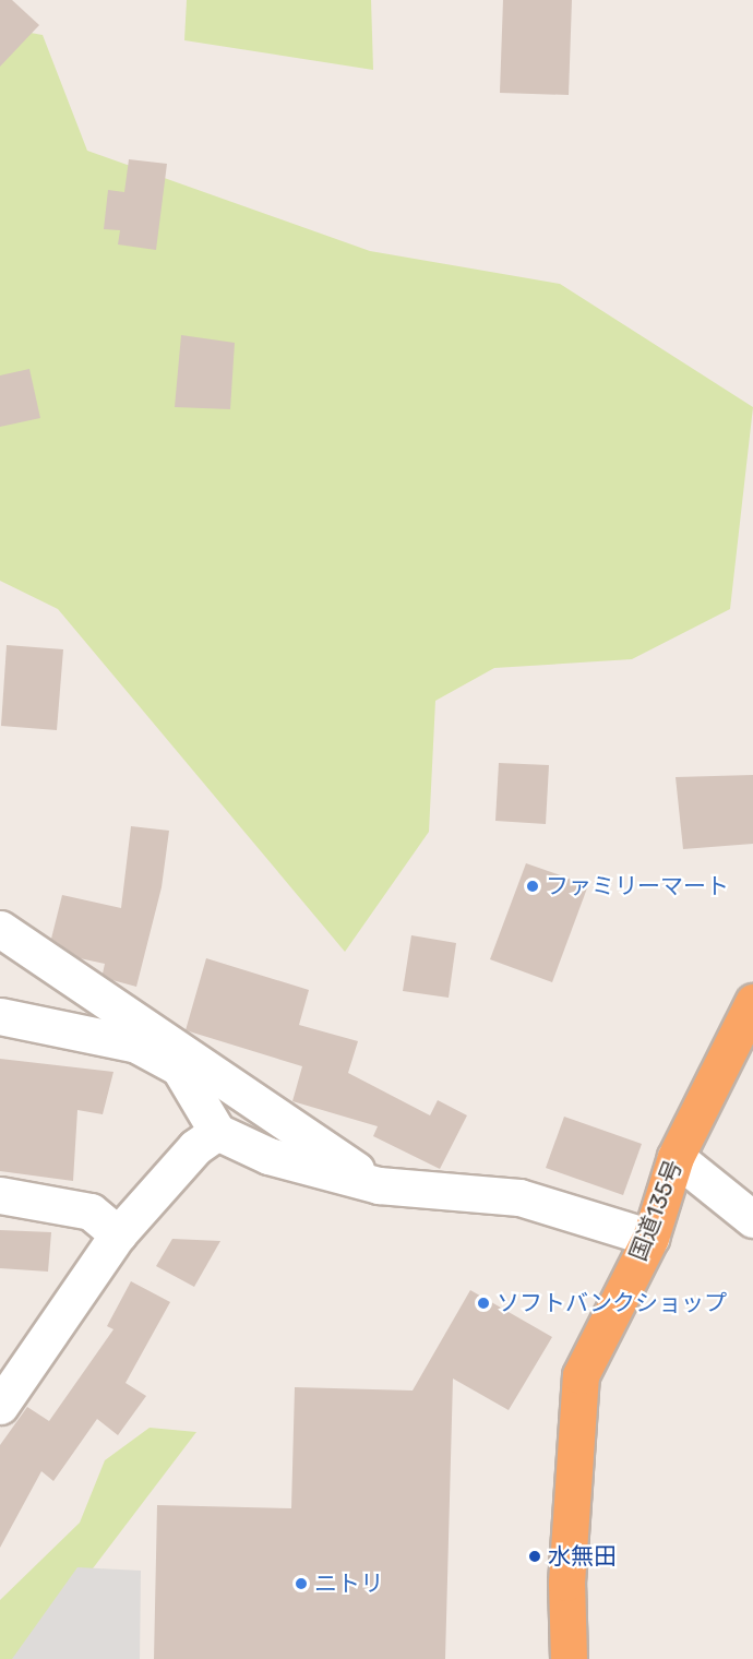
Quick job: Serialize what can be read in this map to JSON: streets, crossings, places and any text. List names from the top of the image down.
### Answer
{
  "streets": {
    "highway": ["国道135号"]
  },
  "places": [
    "ファミリーマート",
    "ソフトバンクショップ",
    "水無田",
    "ニトリ"
  ]
}
